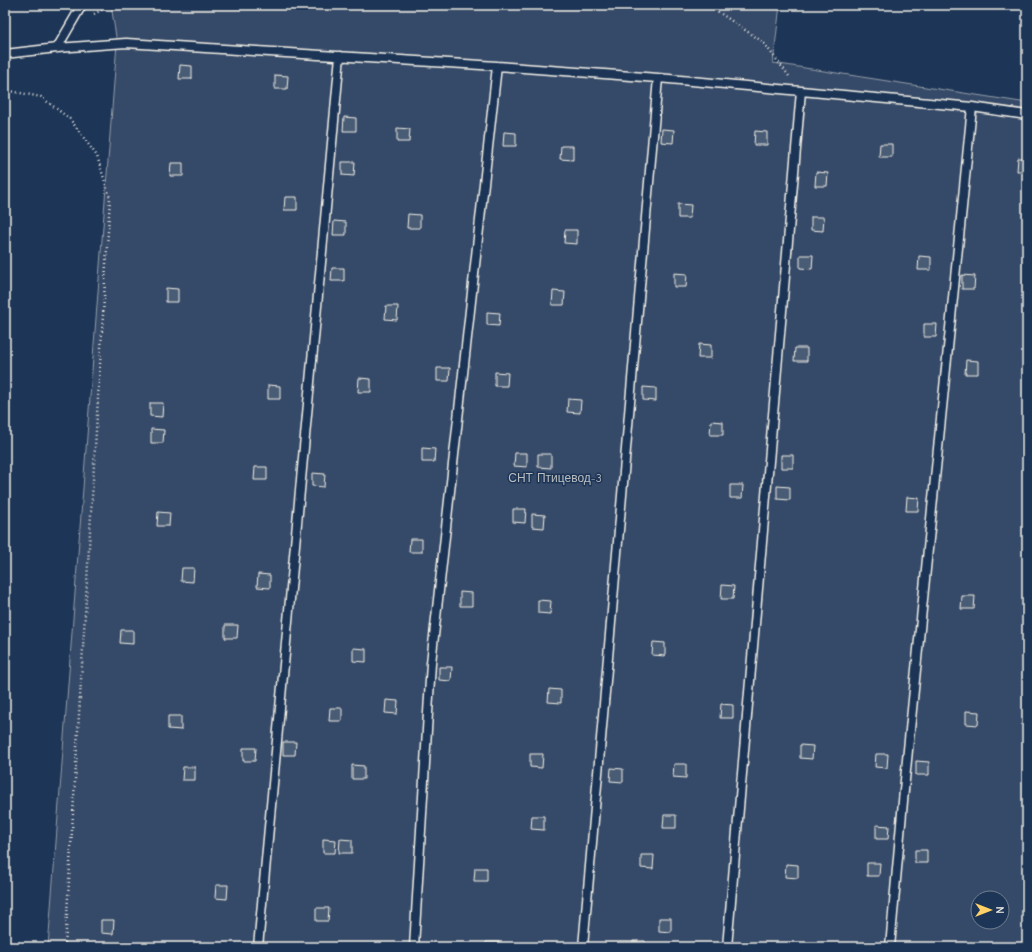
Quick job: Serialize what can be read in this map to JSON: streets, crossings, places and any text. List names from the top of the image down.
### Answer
{
  "parks": ["СНТ Птицевод-3"],
  "north": "right"
}
